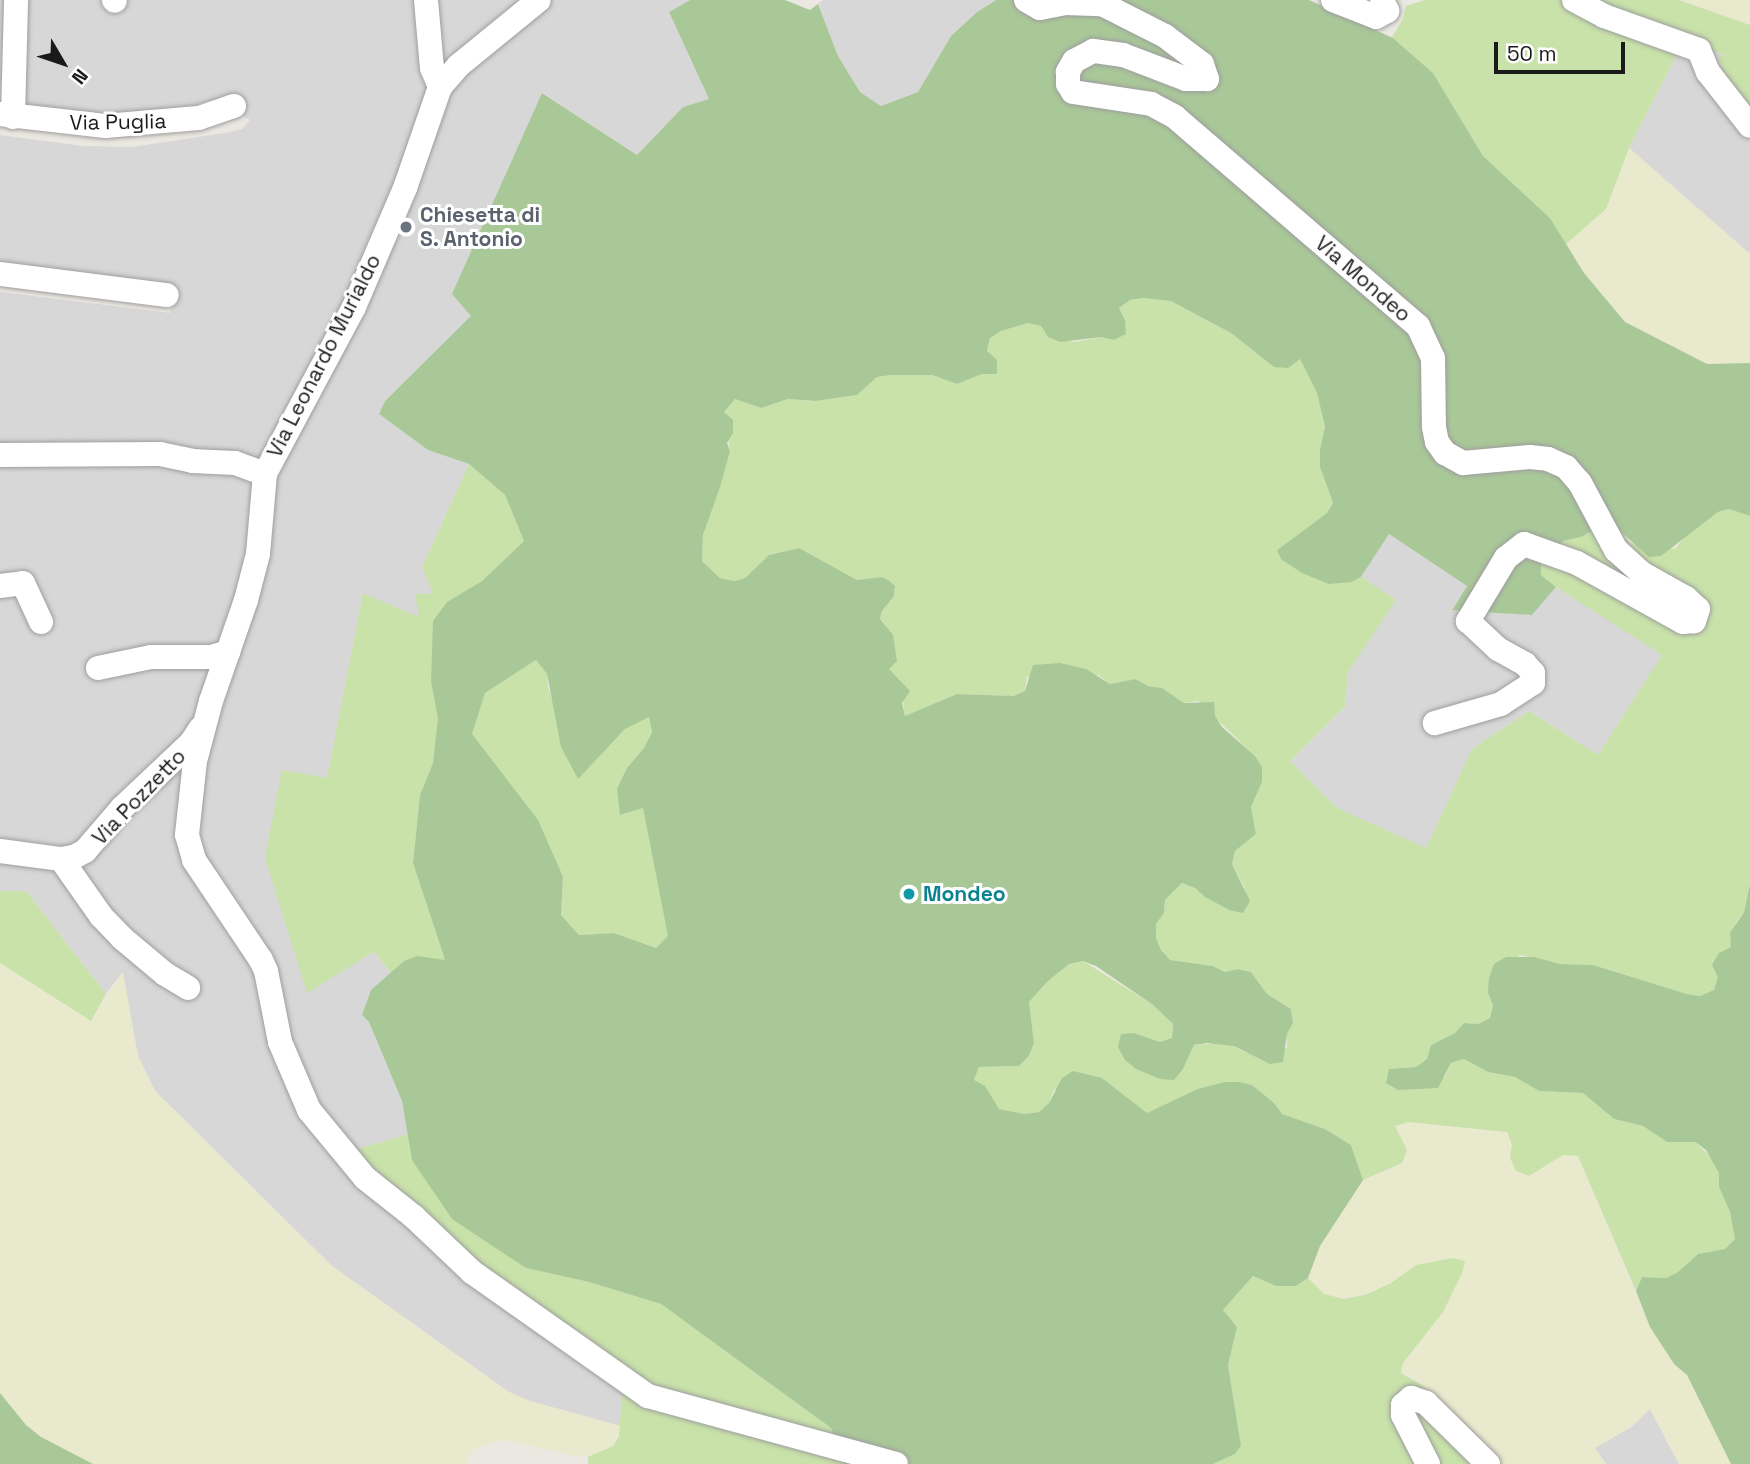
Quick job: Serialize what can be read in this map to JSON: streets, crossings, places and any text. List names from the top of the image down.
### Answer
{
  "streets": {
    "street": [
      "Via Puglia",
      "Via Mondeo",
      "Via Leonardo Murialdo",
      "Via Pozzetto"
    ]
  },
  "places": ["Chiesetta di S. Antonio", "Mondeo"],
  "scale_bar": "50 m",
  "north": "bottom right"
}
